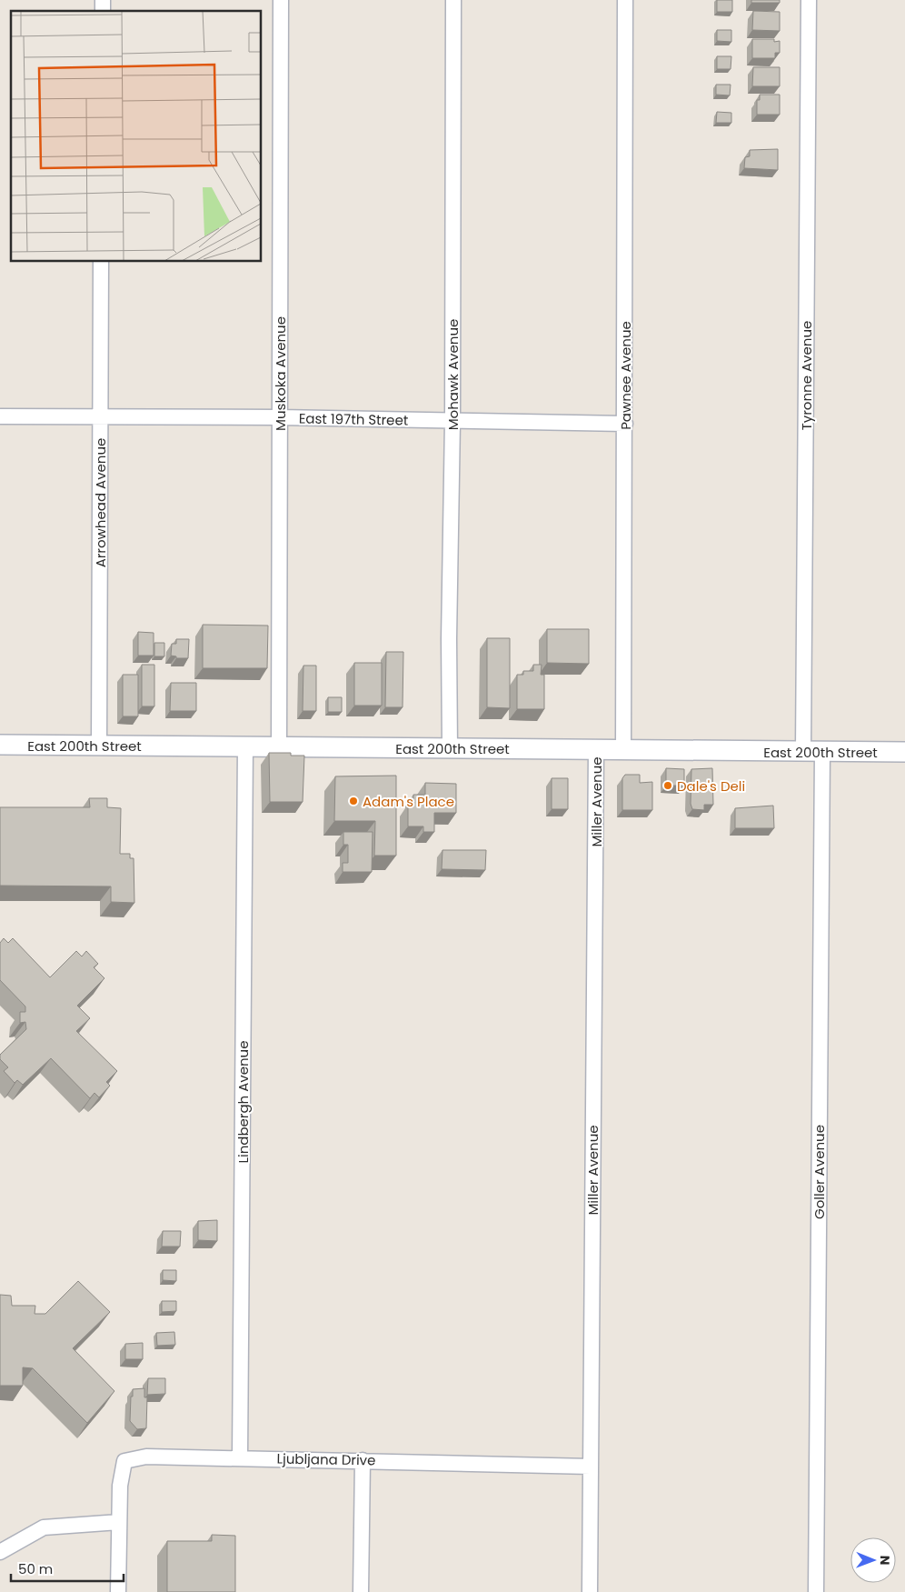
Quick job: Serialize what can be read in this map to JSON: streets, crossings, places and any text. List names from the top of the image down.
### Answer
{
  "streets": {
    "street": [
      "Muskoka Avenue",
      "Mohawk Avenue",
      "Pawnee Avenue",
      "Tyronne Avenue",
      "East 197th Street",
      "Arrowhead Avenue",
      "East 200th Street",
      "Miller Avenue",
      "Lindbergh Avenue",
      "Goller Avenue",
      "Ljubljana Drive"
    ]
  },
  "crossings": [
    ["Muskoka Avenue", "East 197th Street"],
    ["Muskoka Avenue", "East 200th Street"],
    ["Mohawk Avenue", "East 197th Street"],
    ["Mohawk Avenue", "East 200th Street"],
    ["Pawnee Avenue", "East 197th Street"],
    ["Pawnee Avenue", "East 200th Street"],
    ["Tyronne Avenue", "East 200th Street"],
    ["Tyronne Avenue", "Goller Avenue"],
    ["East 197th Street", "Arrowhead Avenue"],
    ["Arrowhead Avenue", "East 200th Street"],
    ["East 200th Street", "Miller Avenue"],
    ["East 200th Street", "Lindbergh Avenue"],
    ["East 200th Street", "Goller Avenue"],
    ["Miller Avenue", "Ljubljana Drive"],
    ["Lindbergh Avenue", "Ljubljana Drive"]
  ],
  "places": ["Dale's Deli", "Adam's Place"],
  "scale_bar": "50 m",
  "north": "right"
}
